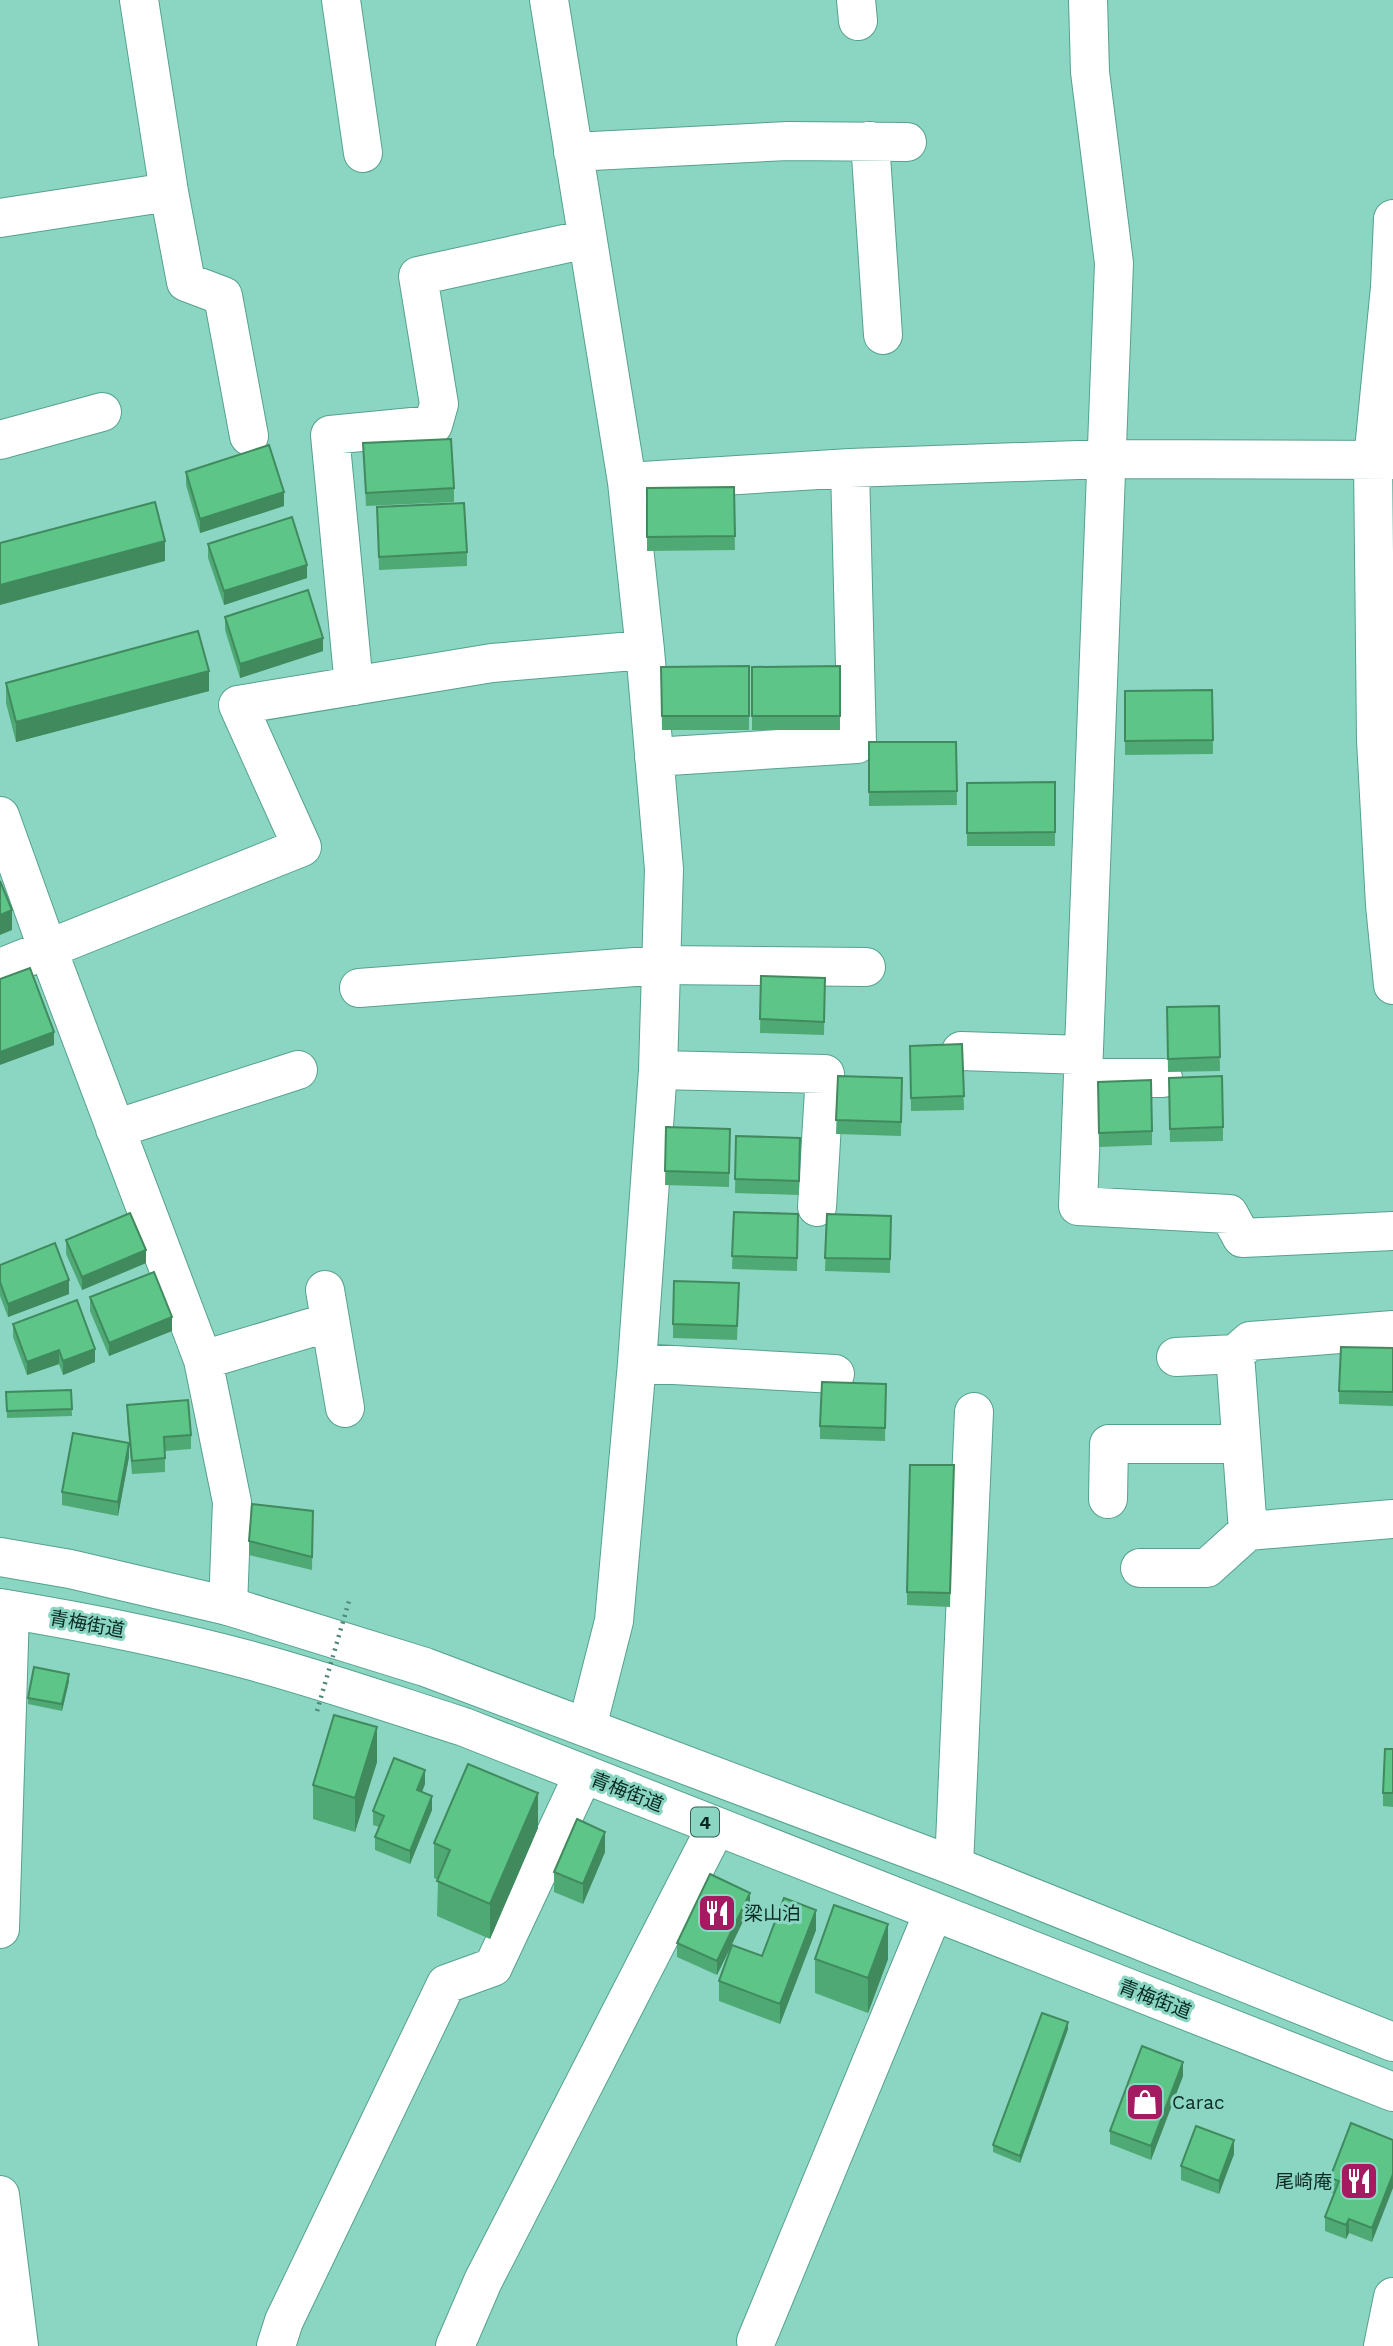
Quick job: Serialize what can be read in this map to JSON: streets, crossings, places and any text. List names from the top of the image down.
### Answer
{
  "streets": {
    "street": ["青梅街道", "4"]
  },
  "places": {
    "restaurant": ["梁山泊", "尾崎庵"],
    "shop": ["Carac"]
  }
}
